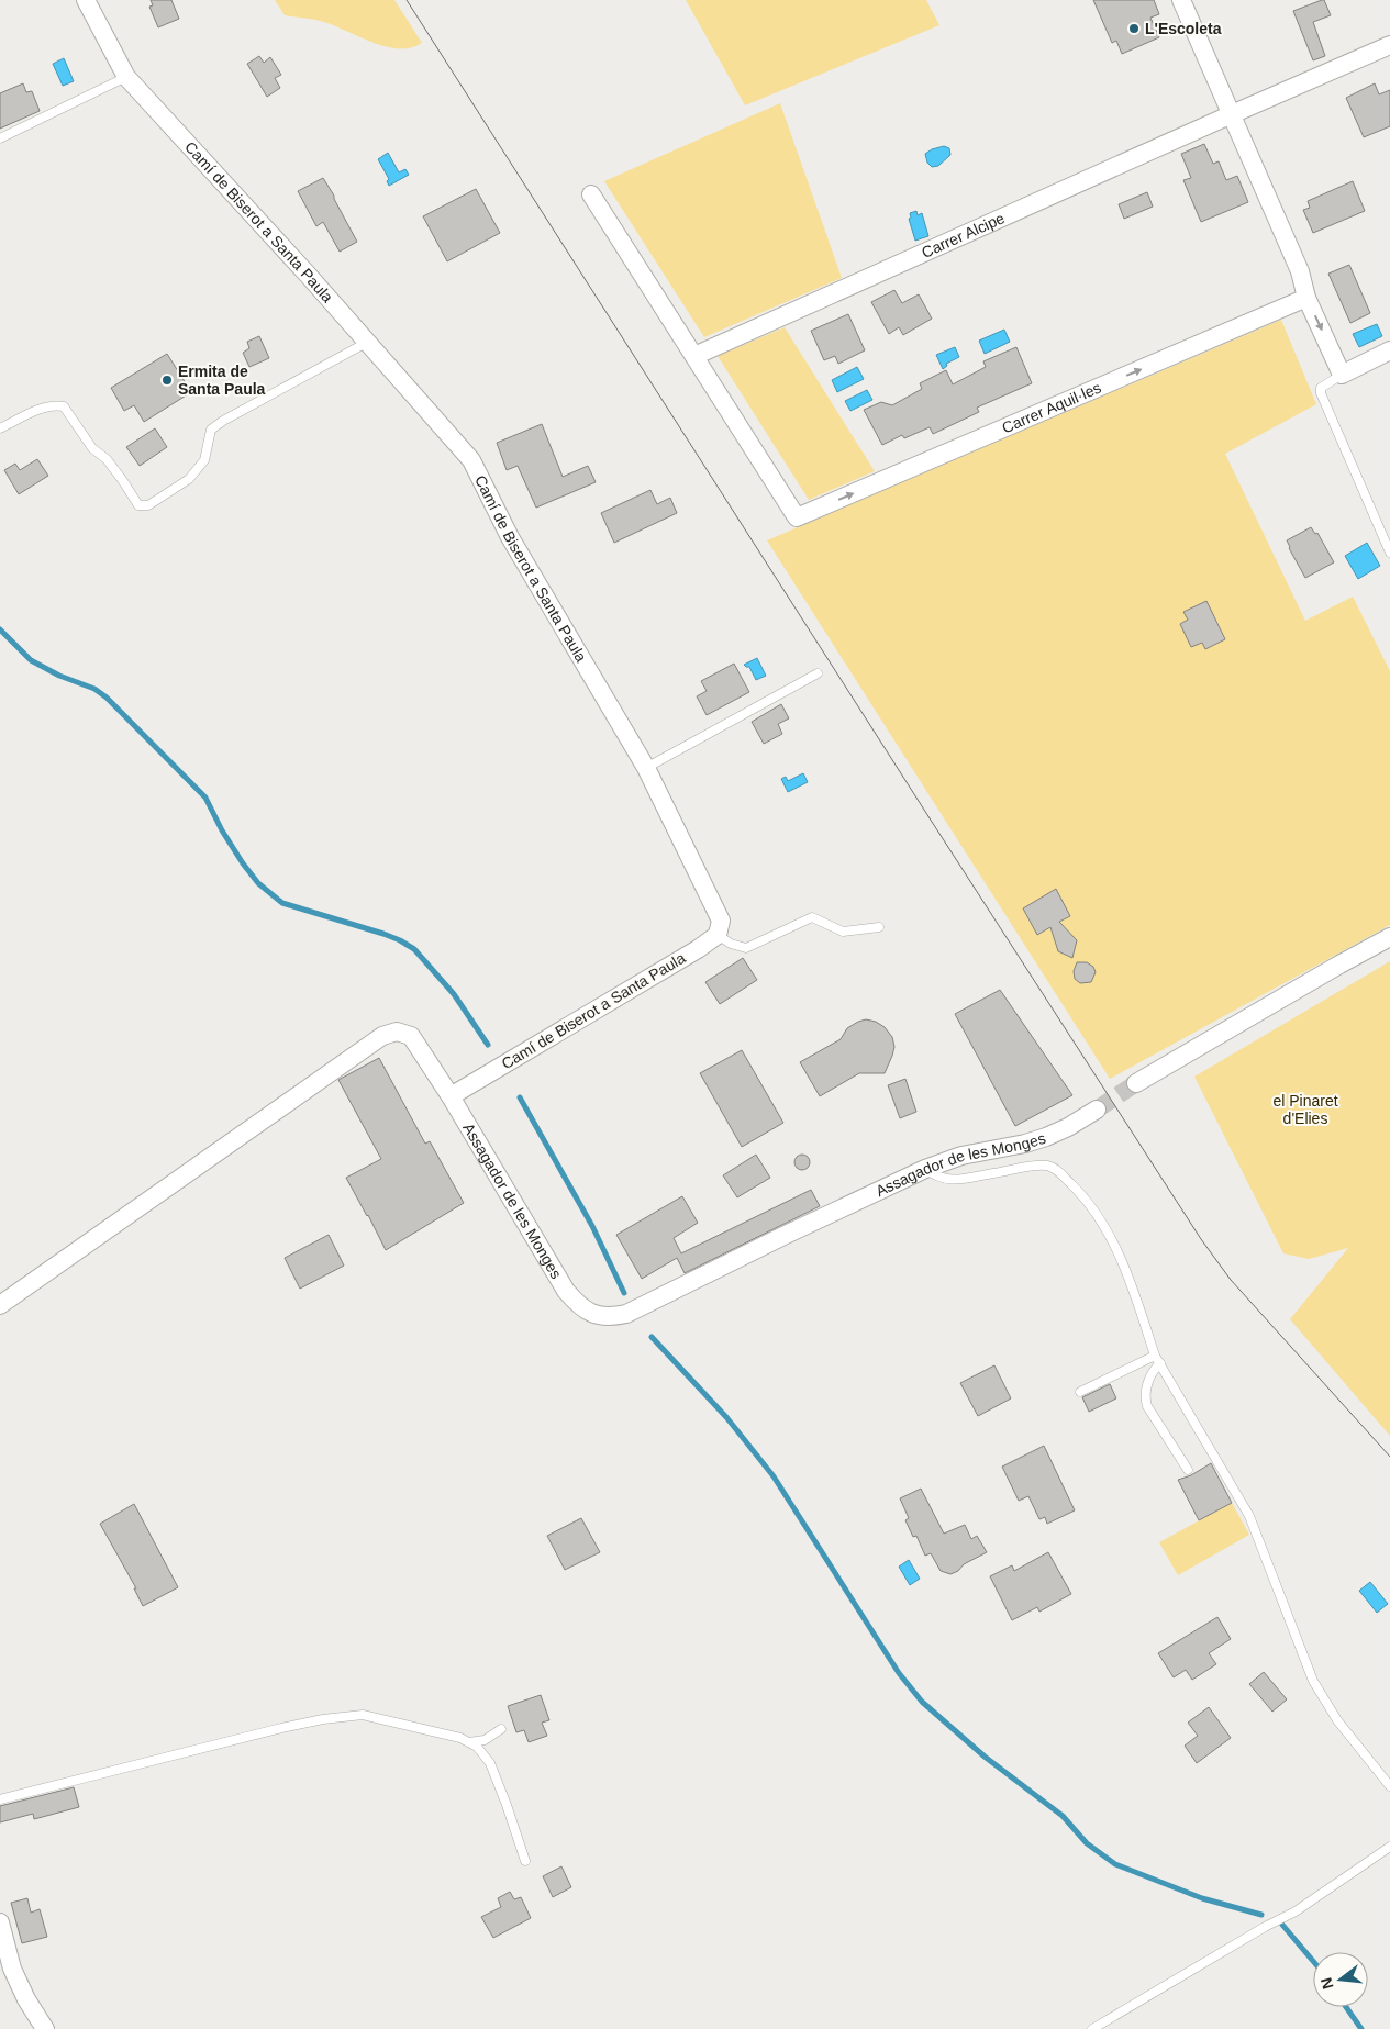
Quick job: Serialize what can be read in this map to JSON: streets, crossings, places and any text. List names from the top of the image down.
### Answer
{
  "streets": {
    "street": [
      "Camí de Biserot a Santa Paula",
      "Carrer Alcipe",
      "Carrer Aquil·les",
      "Assagador de les Monges"
    ]
  },
  "crossings": [
    ["Camí de Biserot a Santa Paula", "Assagador de les Monges"],
    ["Carrer Alcipe", "Carrer Aquil·les"]
  ],
  "one_way": ["Carrer Aquil·les"],
  "parks": ["el Pinaret d'Elies"],
  "places": ["L'Escoleta", "Ermita de Santa Paula"],
  "north": "left"
}
